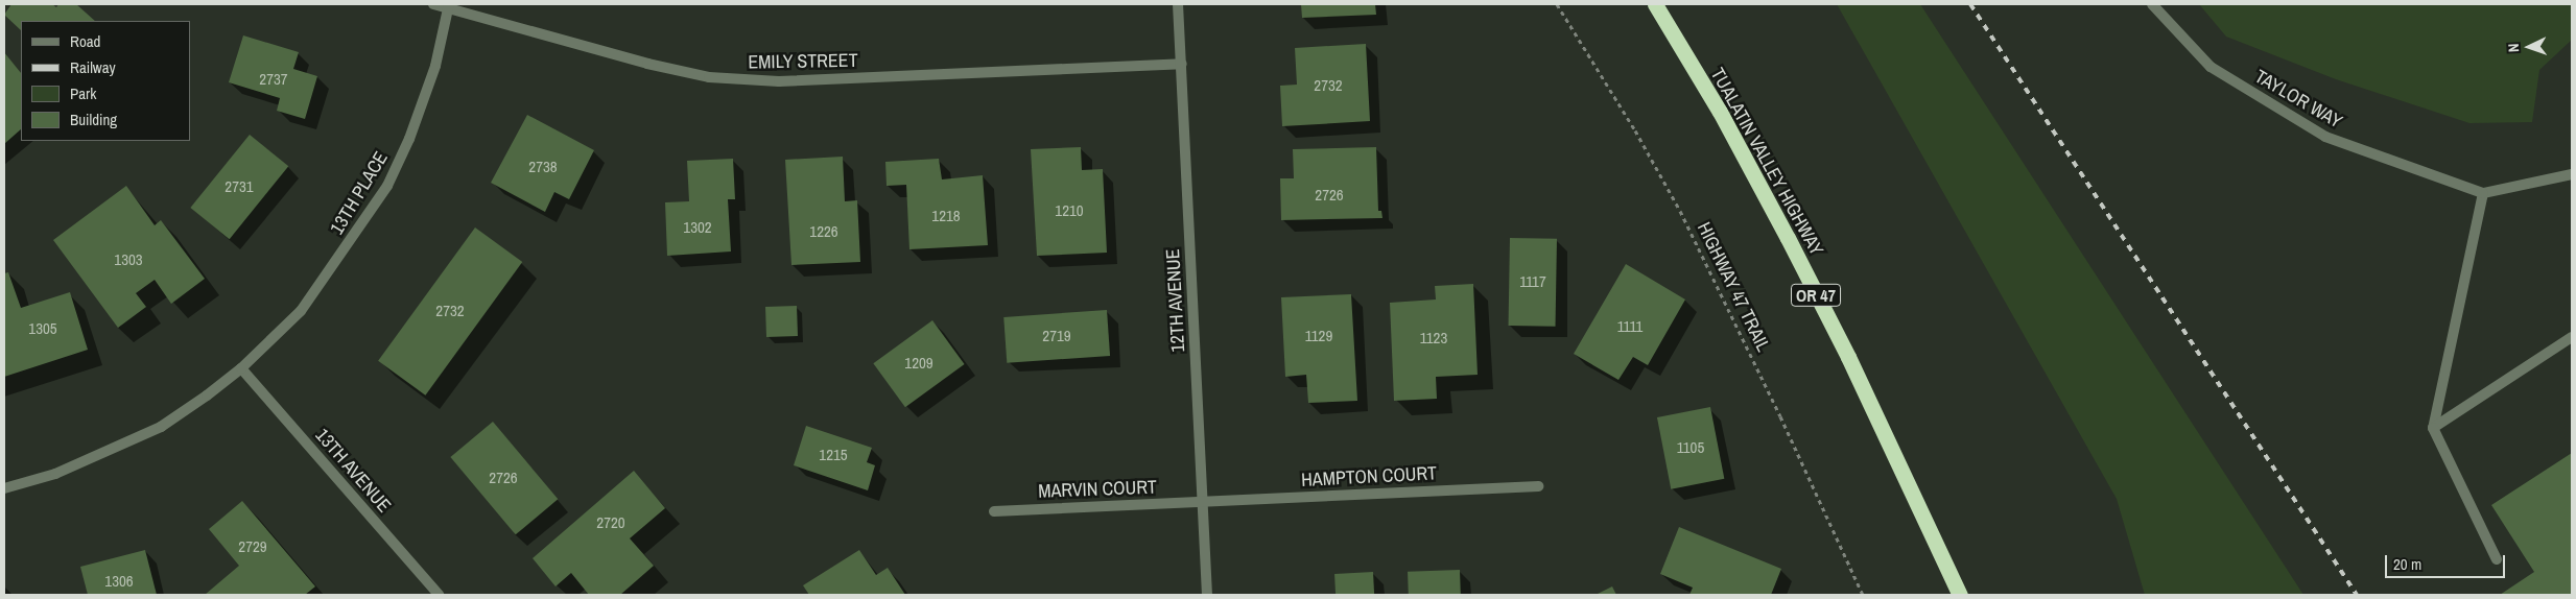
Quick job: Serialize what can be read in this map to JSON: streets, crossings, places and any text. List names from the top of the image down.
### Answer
{
  "streets": {
    "highway": ["TUALATIN VALLEY HIGHWAY", "OR 47"],
    "street": [
      "EMILY STREET",
      "TAYLOR WAY",
      "13TH PLACE",
      "12TH AVENUE",
      "13TH AVENUE",
      "HAMPTON COURT",
      "MARVIN COURT"
    ],
    "path": ["HIGHWAY 47 TRAIL"]
  },
  "crossings": [
    ["EMILY STREET", "13TH PLACE"],
    ["EMILY STREET", "12TH AVENUE"],
    ["13TH PLACE", "13TH AVENUE"],
    ["12TH AVENUE", "HAMPTON COURT"],
    ["12TH AVENUE", "MARVIN COURT"],
    ["HAMPTON COURT", "MARVIN COURT"]
  ],
  "house_numbers": [
    "2737",
    "2732",
    "2738",
    "2731",
    "2726",
    "1210",
    "1218",
    "1302",
    "1226",
    "1303",
    "1117",
    "2732",
    "1111",
    "1305",
    "2719",
    "1129",
    "1123",
    "1209",
    "1105",
    "1215",
    "2726",
    "2720",
    "2729",
    "1306"
  ],
  "legend": [
    "Road",
    "Railway",
    "Park",
    "Building"
  ],
  "scale_bar": "20 m",
  "north": "left"
}
